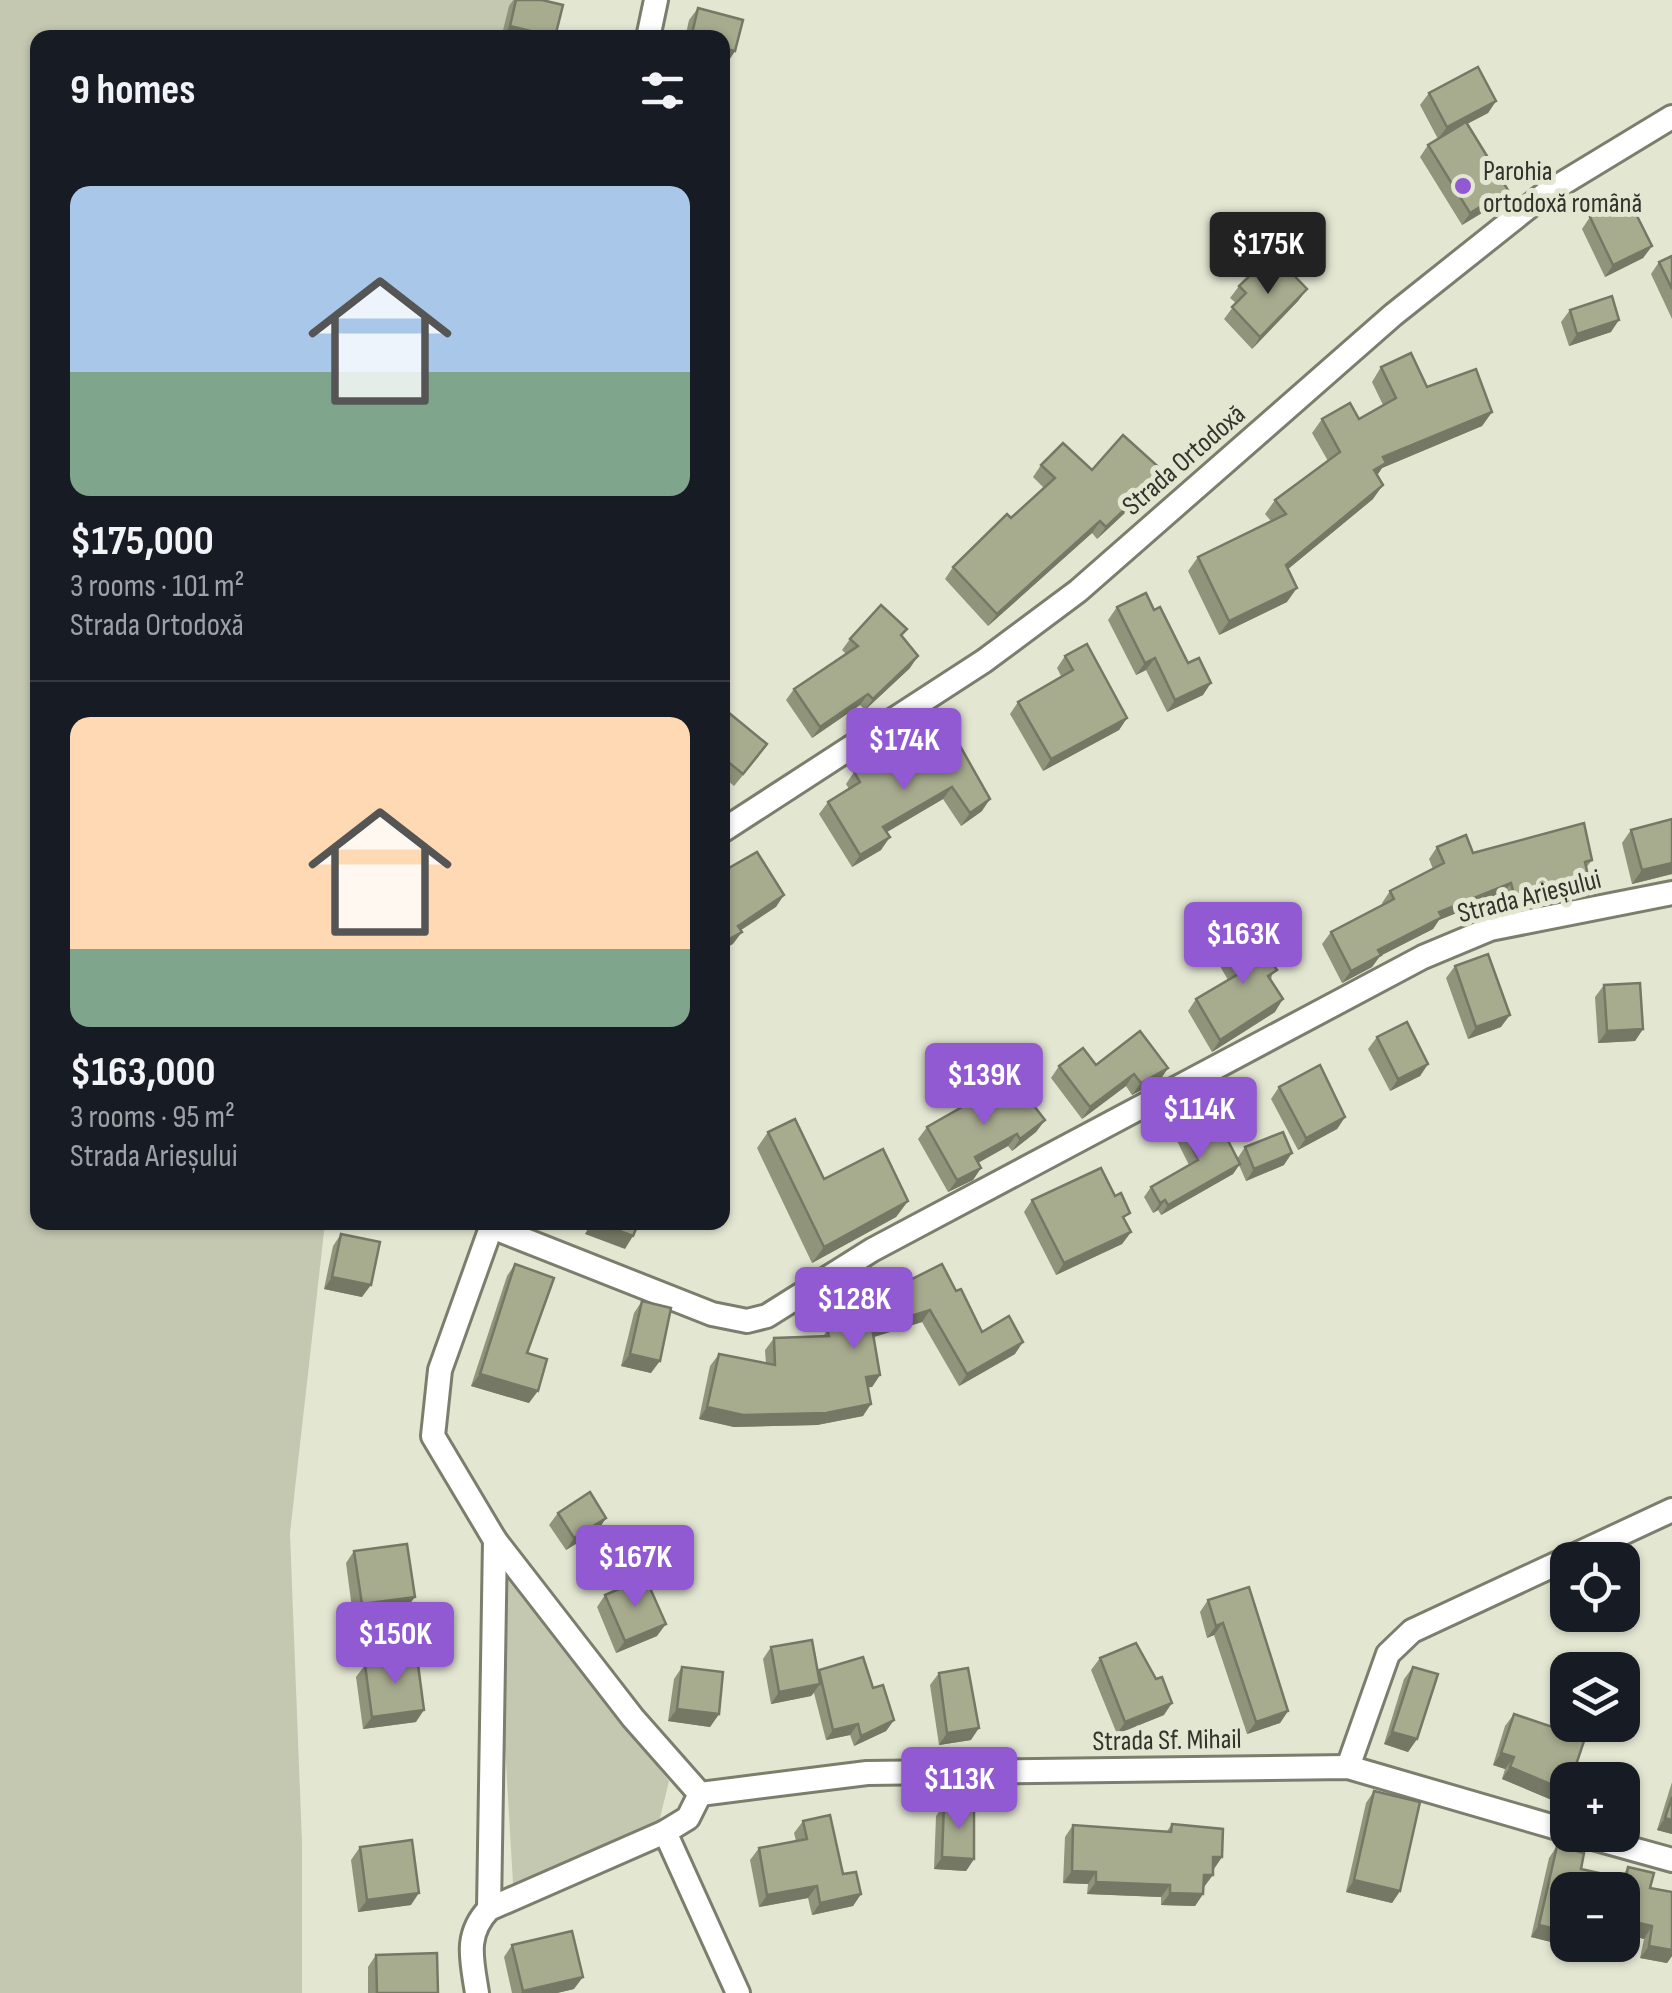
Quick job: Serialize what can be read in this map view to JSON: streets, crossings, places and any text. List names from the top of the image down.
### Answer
{
  "streets": {
    "street": ["Strada Ortodoxă", "Strada Arieșului", "Strada Sf. Mihail"]
  },
  "places": ["Parohia ortodoxă română"],
  "page": {
    "heading": "9 homes",
    "list": [
      {
        "name": "$175,000",
        "note": "3 rooms · 101 m² · Strada Ortodoxă"
      },
      {
        "name": "$163,000",
        "note": "3 rooms · 95 m² · Strada Arieșului"
      }
    ],
    "price": [
      "$175K",
      "$174K",
      "$163K",
      "$139K",
      "$114K",
      "$128K",
      "$167K",
      "$150K",
      "$113K"
    ],
    "map_buttons": ["+", "−"]
  }
}
